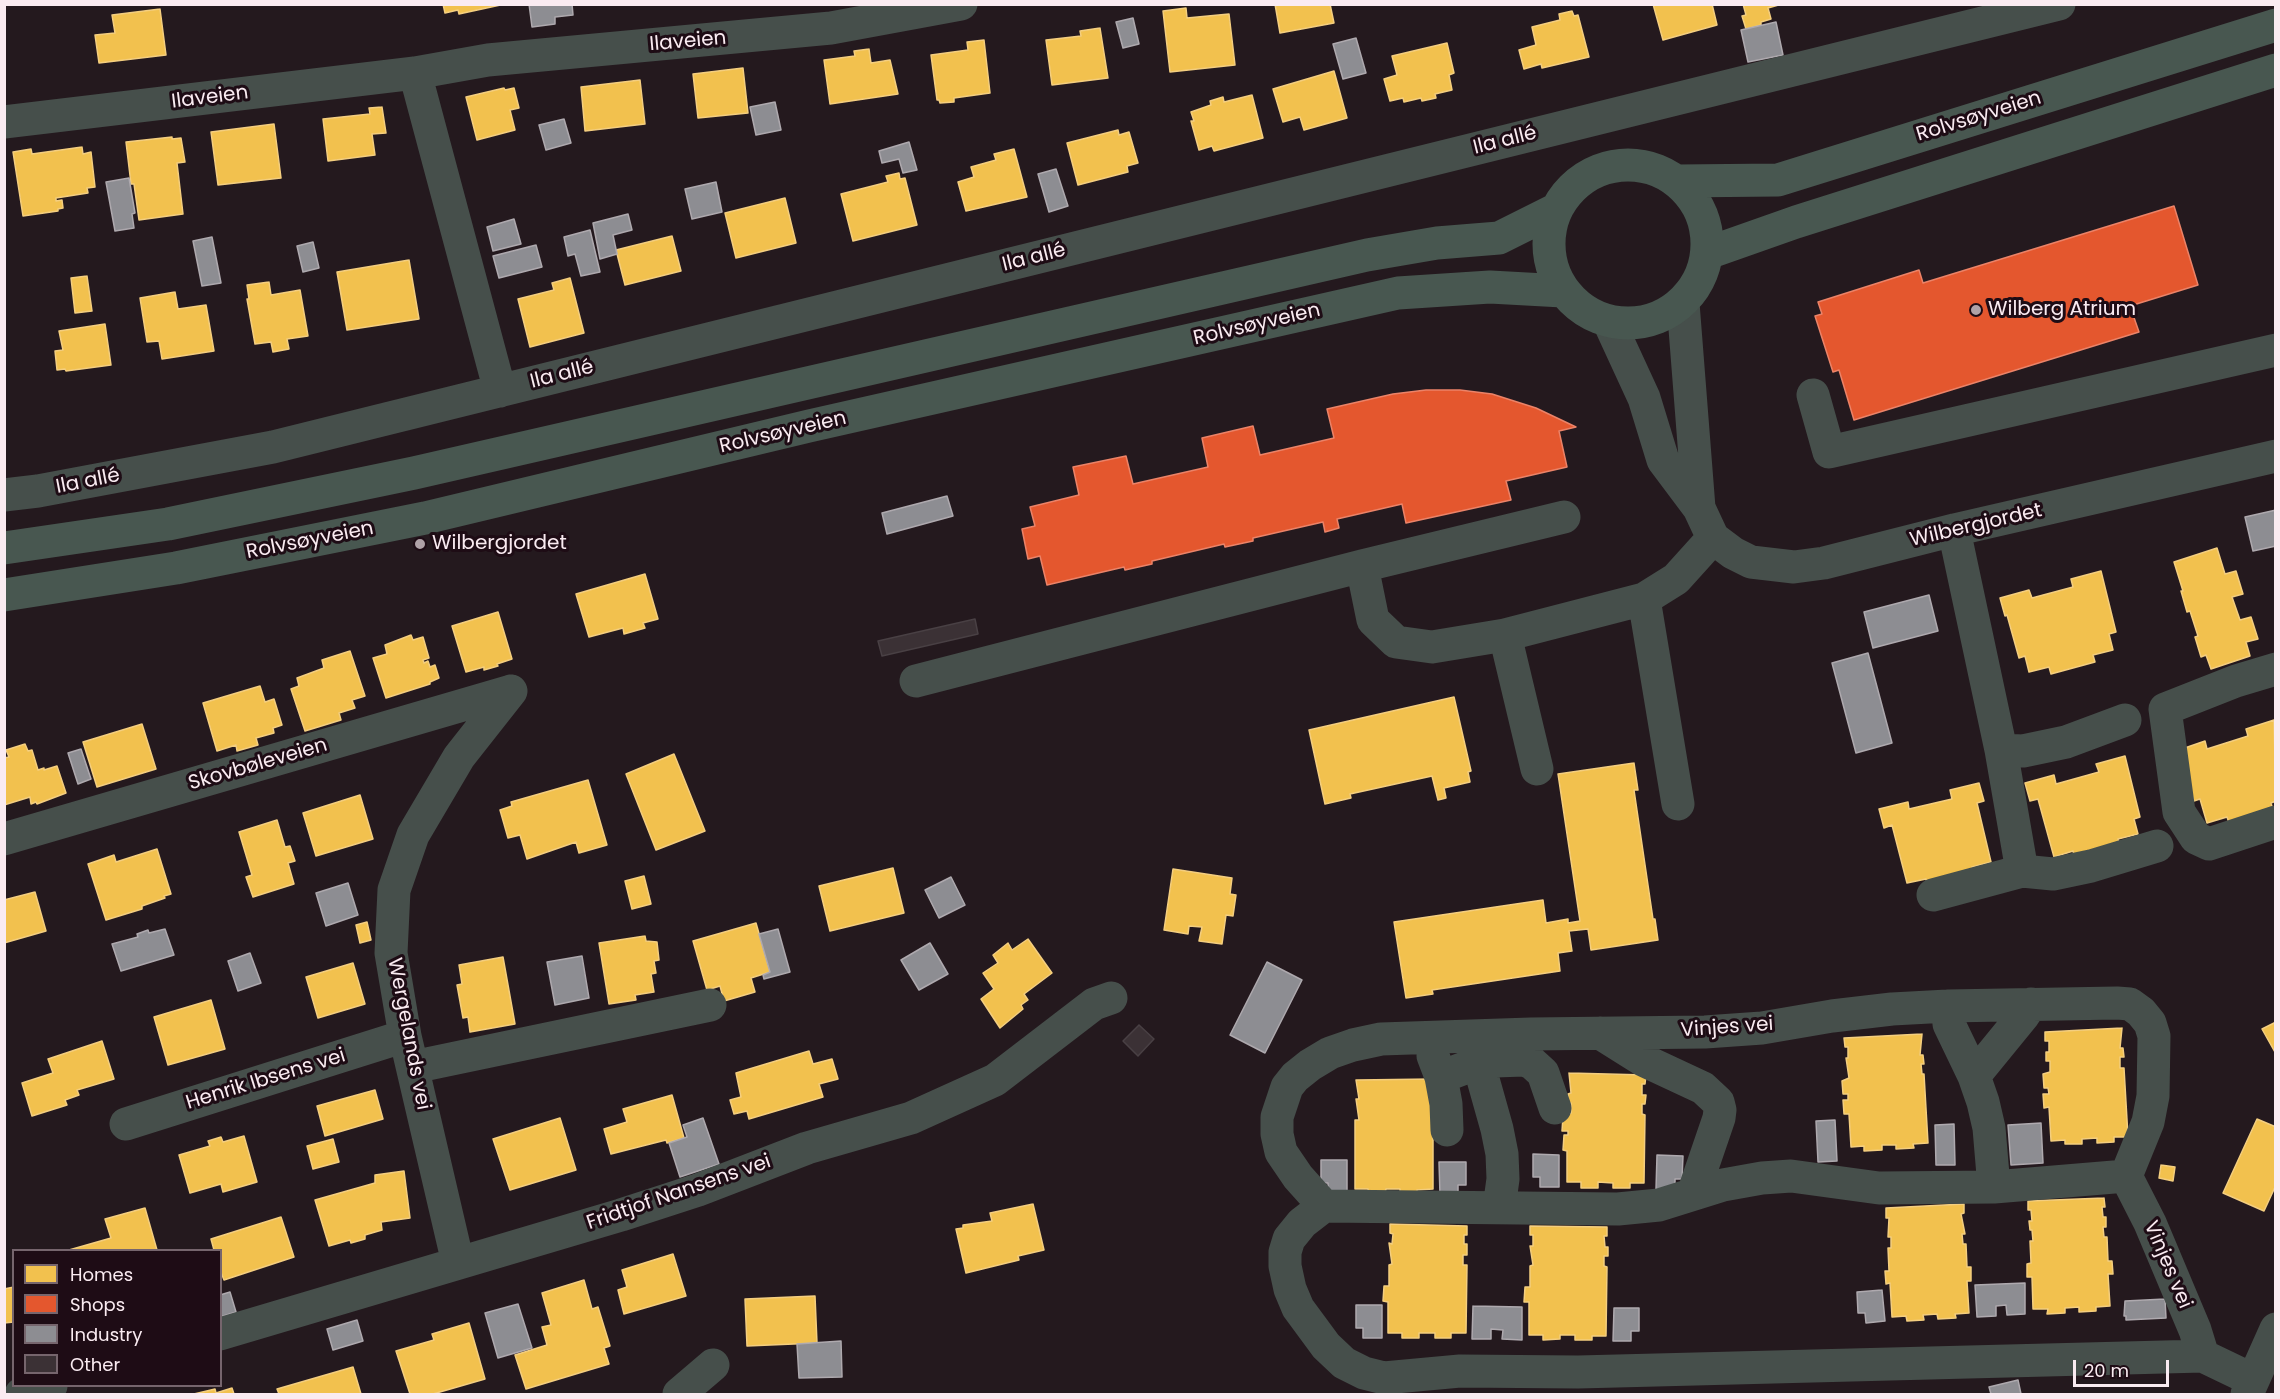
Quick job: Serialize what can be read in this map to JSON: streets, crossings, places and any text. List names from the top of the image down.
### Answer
{
  "streets": {
    "main road": ["Rolvsøyveien"],
    "street": [
      "Ilaveien",
      "Ila allé",
      "Wilbergjordet",
      "Skovbøleveien",
      "Vinjes vei",
      "Wergelands vei",
      "Henrik Ibsens vei",
      "Fridtjof Nansens vei"
    ]
  },
  "crossings": [
    ["Rolvsøyveien", "Wilbergjordet"],
    ["Skovbøleveien", "Wergelands vei"],
    ["Wergelands vei", "Henrik Ibsens vei"],
    ["Wergelands vei", "Fridtjof Nansens vei"]
  ],
  "places": ["Wilberg Atrium", "Wilbergjordet"],
  "legend": [
    "Homes",
    "Shops",
    "Industry",
    "Other"
  ],
  "scale_bar": "20 m"
}
